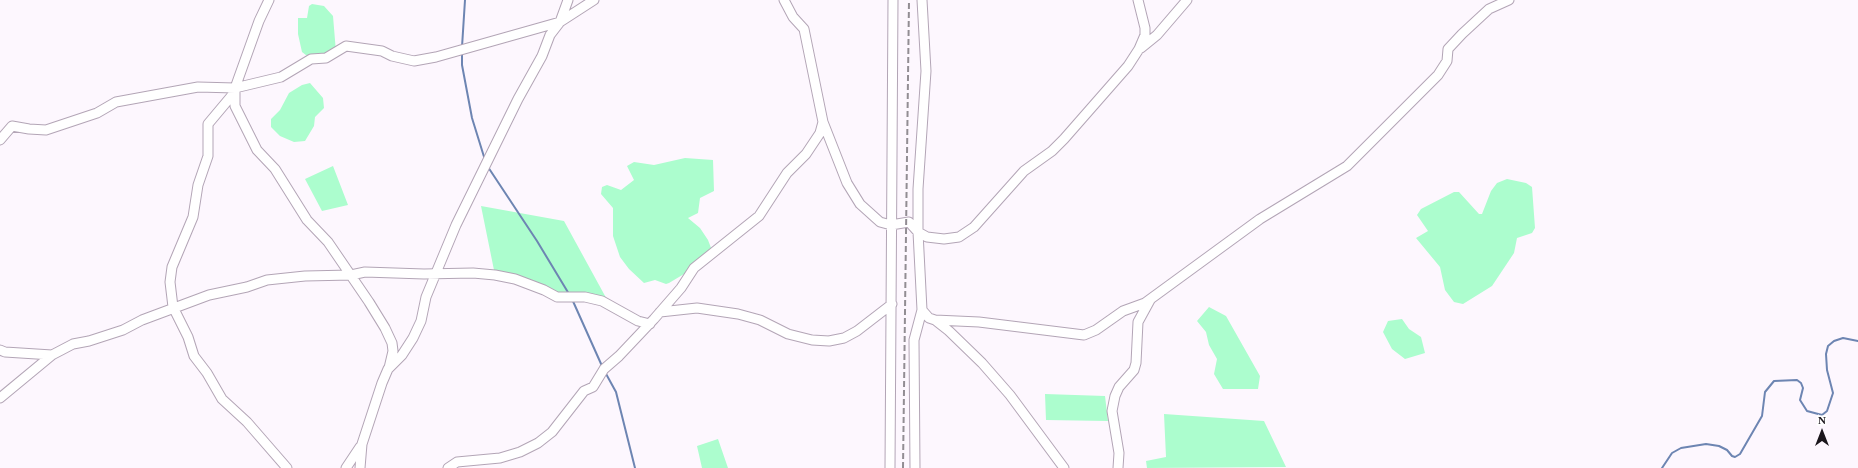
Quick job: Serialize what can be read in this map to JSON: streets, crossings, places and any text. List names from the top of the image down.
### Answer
{
  "north": "top"
}
